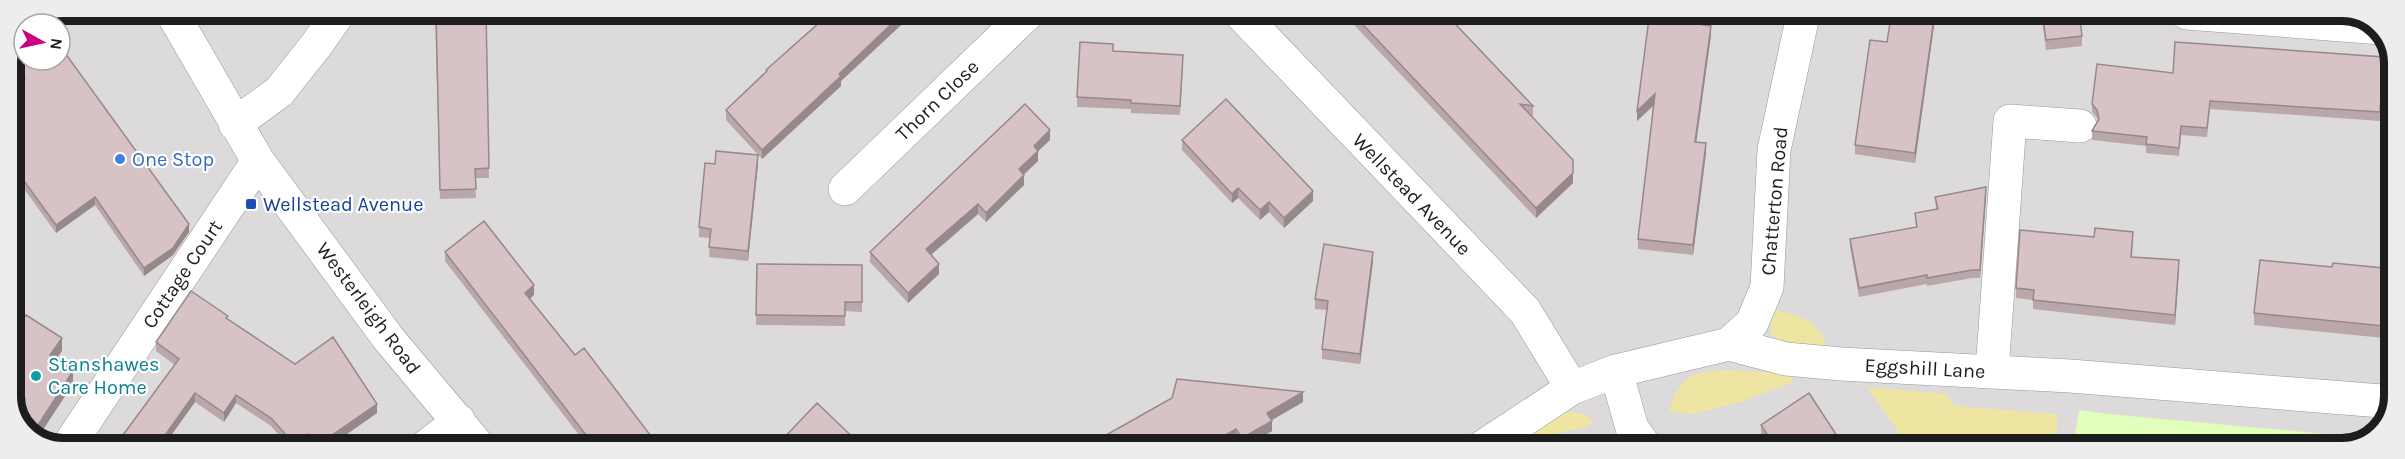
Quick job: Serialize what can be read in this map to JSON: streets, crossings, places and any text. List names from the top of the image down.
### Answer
{
  "streets": {
    "street": [
      "Thorn Close",
      "Wellstead Avenue",
      "Chatterton Road",
      "Cottage Court",
      "Westerleigh Road",
      "Eggshill Lane"
    ]
  },
  "crossings": [
    ["Wellstead Avenue", "Eggshill Lane"],
    ["Chatterton Road", "Eggshill Lane"],
    ["Cottage Court", "Westerleigh Road"]
  ],
  "places": {
    "other": ["One Stop", "Stanshawes Care Home"],
    "transit": ["Wellstead Avenue"]
  },
  "north": "right"
}
